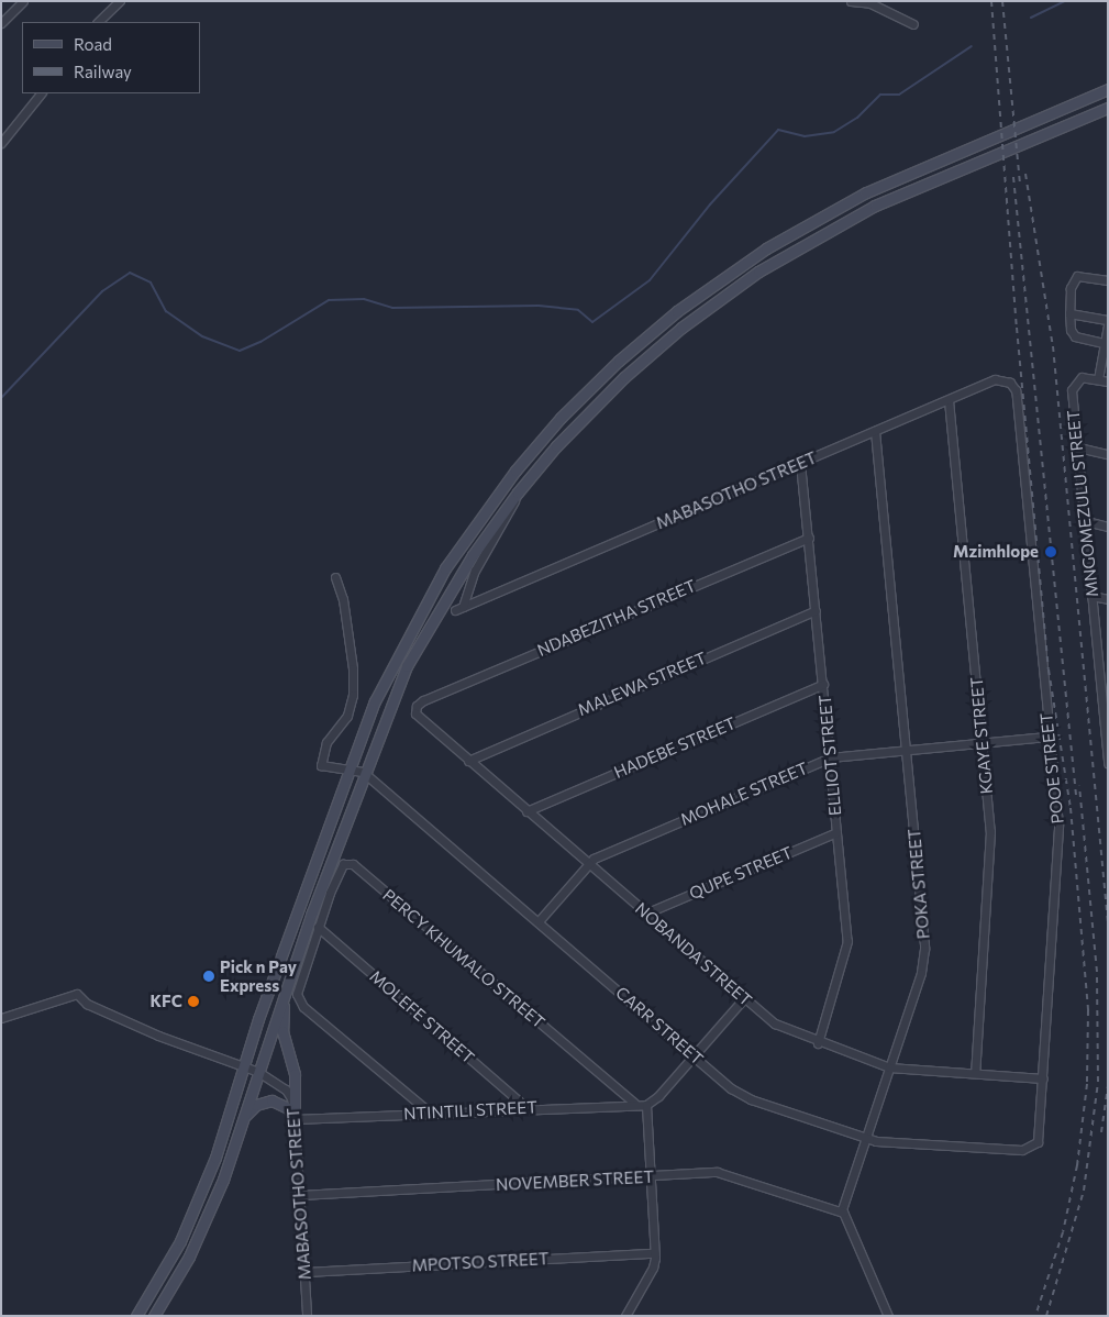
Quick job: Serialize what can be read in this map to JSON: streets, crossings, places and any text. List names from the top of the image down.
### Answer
{
  "streets": {
    "street": [
      "MABASOTHO STREET",
      "MNGOMEZULU STREET",
      "NDABEZITHA STREET",
      "MALEWA STREET",
      "KGAYE STREET",
      "HADEBE STREET",
      "ELLIOT STREET",
      "POOE STREET",
      "MOHALE STREET",
      "QUPE STREET",
      "POKA STREET",
      "NOBANDA STREET",
      "PERCY KHUMALO STREET",
      "MOLEFE STREET",
      "CARR STREET",
      "NTINTILI STREET",
      "NOVEMBER STREET",
      "MPOTSO STREET"
    ]
  },
  "crossings": [
    ["MABASOTHO STREET", "KGAYE STREET"],
    ["MABASOTHO STREET", "ELLIOT STREET"],
    ["MABASOTHO STREET", "POOE STREET"],
    ["MABASOTHO STREET", "POKA STREET"],
    ["MABASOTHO STREET", "NTINTILI STREET"],
    ["MABASOTHO STREET", "NOVEMBER STREET"],
    ["MABASOTHO STREET", "MPOTSO STREET"],
    ["NDABEZITHA STREET", "ELLIOT STREET"],
    ["NDABEZITHA STREET", "NOBANDA STREET"],
    ["MALEWA STREET", "ELLIOT STREET"],
    ["MALEWA STREET", "NOBANDA STREET"],
    ["KGAYE STREET", "MOHALE STREET"],
    ["KGAYE STREET", "NOBANDA STREET"],
    ["HADEBE STREET", "ELLIOT STREET"],
    ["HADEBE STREET", "NOBANDA STREET"],
    ["ELLIOT STREET", "MOHALE STREET"],
    ["ELLIOT STREET", "QUPE STREET"],
    ["ELLIOT STREET", "NOBANDA STREET"],
    ["POOE STREET", "MOHALE STREET"],
    ["POOE STREET", "NOBANDA STREET"],
    ["POOE STREET", "CARR STREET"],
    ["MOHALE STREET", "POKA STREET"],
    ["MOHALE STREET", "NOBANDA STREET"],
    ["MOHALE STREET", "CARR STREET"],
    ["QUPE STREET", "NOBANDA STREET"],
    ["POKA STREET", "NOBANDA STREET"],
    ["POKA STREET", "CARR STREET"],
    ["POKA STREET", "NOVEMBER STREET"],
    ["PERCY KHUMALO STREET", "MOLEFE STREET"],
    ["PERCY KHUMALO STREET", "NTINTILI STREET"],
    ["MOLEFE STREET", "NTINTILI STREET"]
  ],
  "places": ["Mzimhlope", "Pick n Pay Express", "KFC"],
  "legend": ["Road", "Railway"]
}
